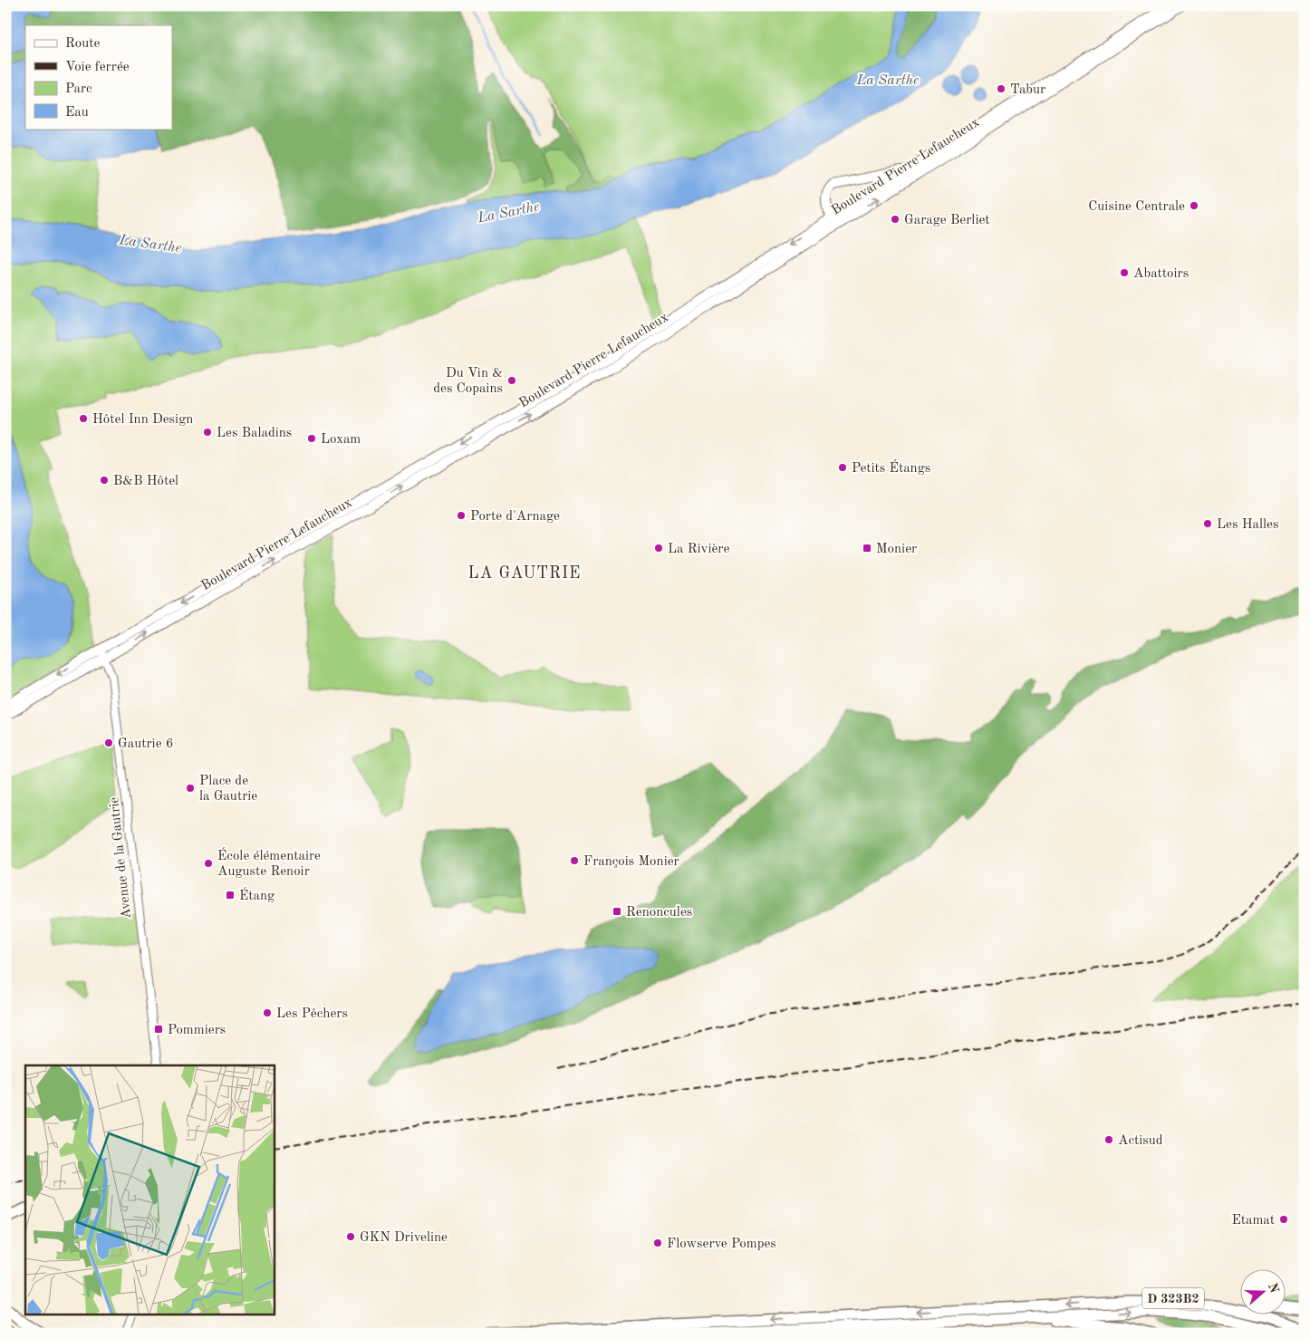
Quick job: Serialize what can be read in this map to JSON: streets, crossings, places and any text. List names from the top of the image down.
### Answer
{
  "streets": {
    "highway": ["D 323B2"],
    "main road": ["Boulevard Pierre Lefaucheux"],
    "street": ["Avenue de la Gautrie"]
  },
  "crossings": [
    ["Boulevard Pierre Lefaucheux", "Avenue de la Gautrie"]
  ],
  "districts": ["LA GAUTRIE"],
  "water": ["La Sarthe"],
  "places": {
    "other": [
      "Tabur",
      "Cuisine Centrale",
      "Garage Berliet",
      "Abattoirs",
      "Du Vin & des Copains",
      "Hôtel Inn Design",
      "Les Baladins",
      "Loxam",
      "Petits Étangs",
      "B&B Hôtel",
      "Porte d'Arnage",
      "Les Halles",
      "La Rivière",
      "Gautrie 6",
      "Place de la Gautrie",
      "François Monier",
      "École élémentaire Auguste Renoir",
      "Les Pêchers",
      "Actisud",
      "Etamat",
      "GKN Driveline",
      "Flowserve Pompes"
    ],
    "transit": [
      "Monier",
      "Étang",
      "Renoncules",
      "Pommiers"
    ]
  },
  "legend": [
    "Route",
    "Voie ferrée",
    "Parc",
    "Eau"
  ],
  "north": "right"
}
